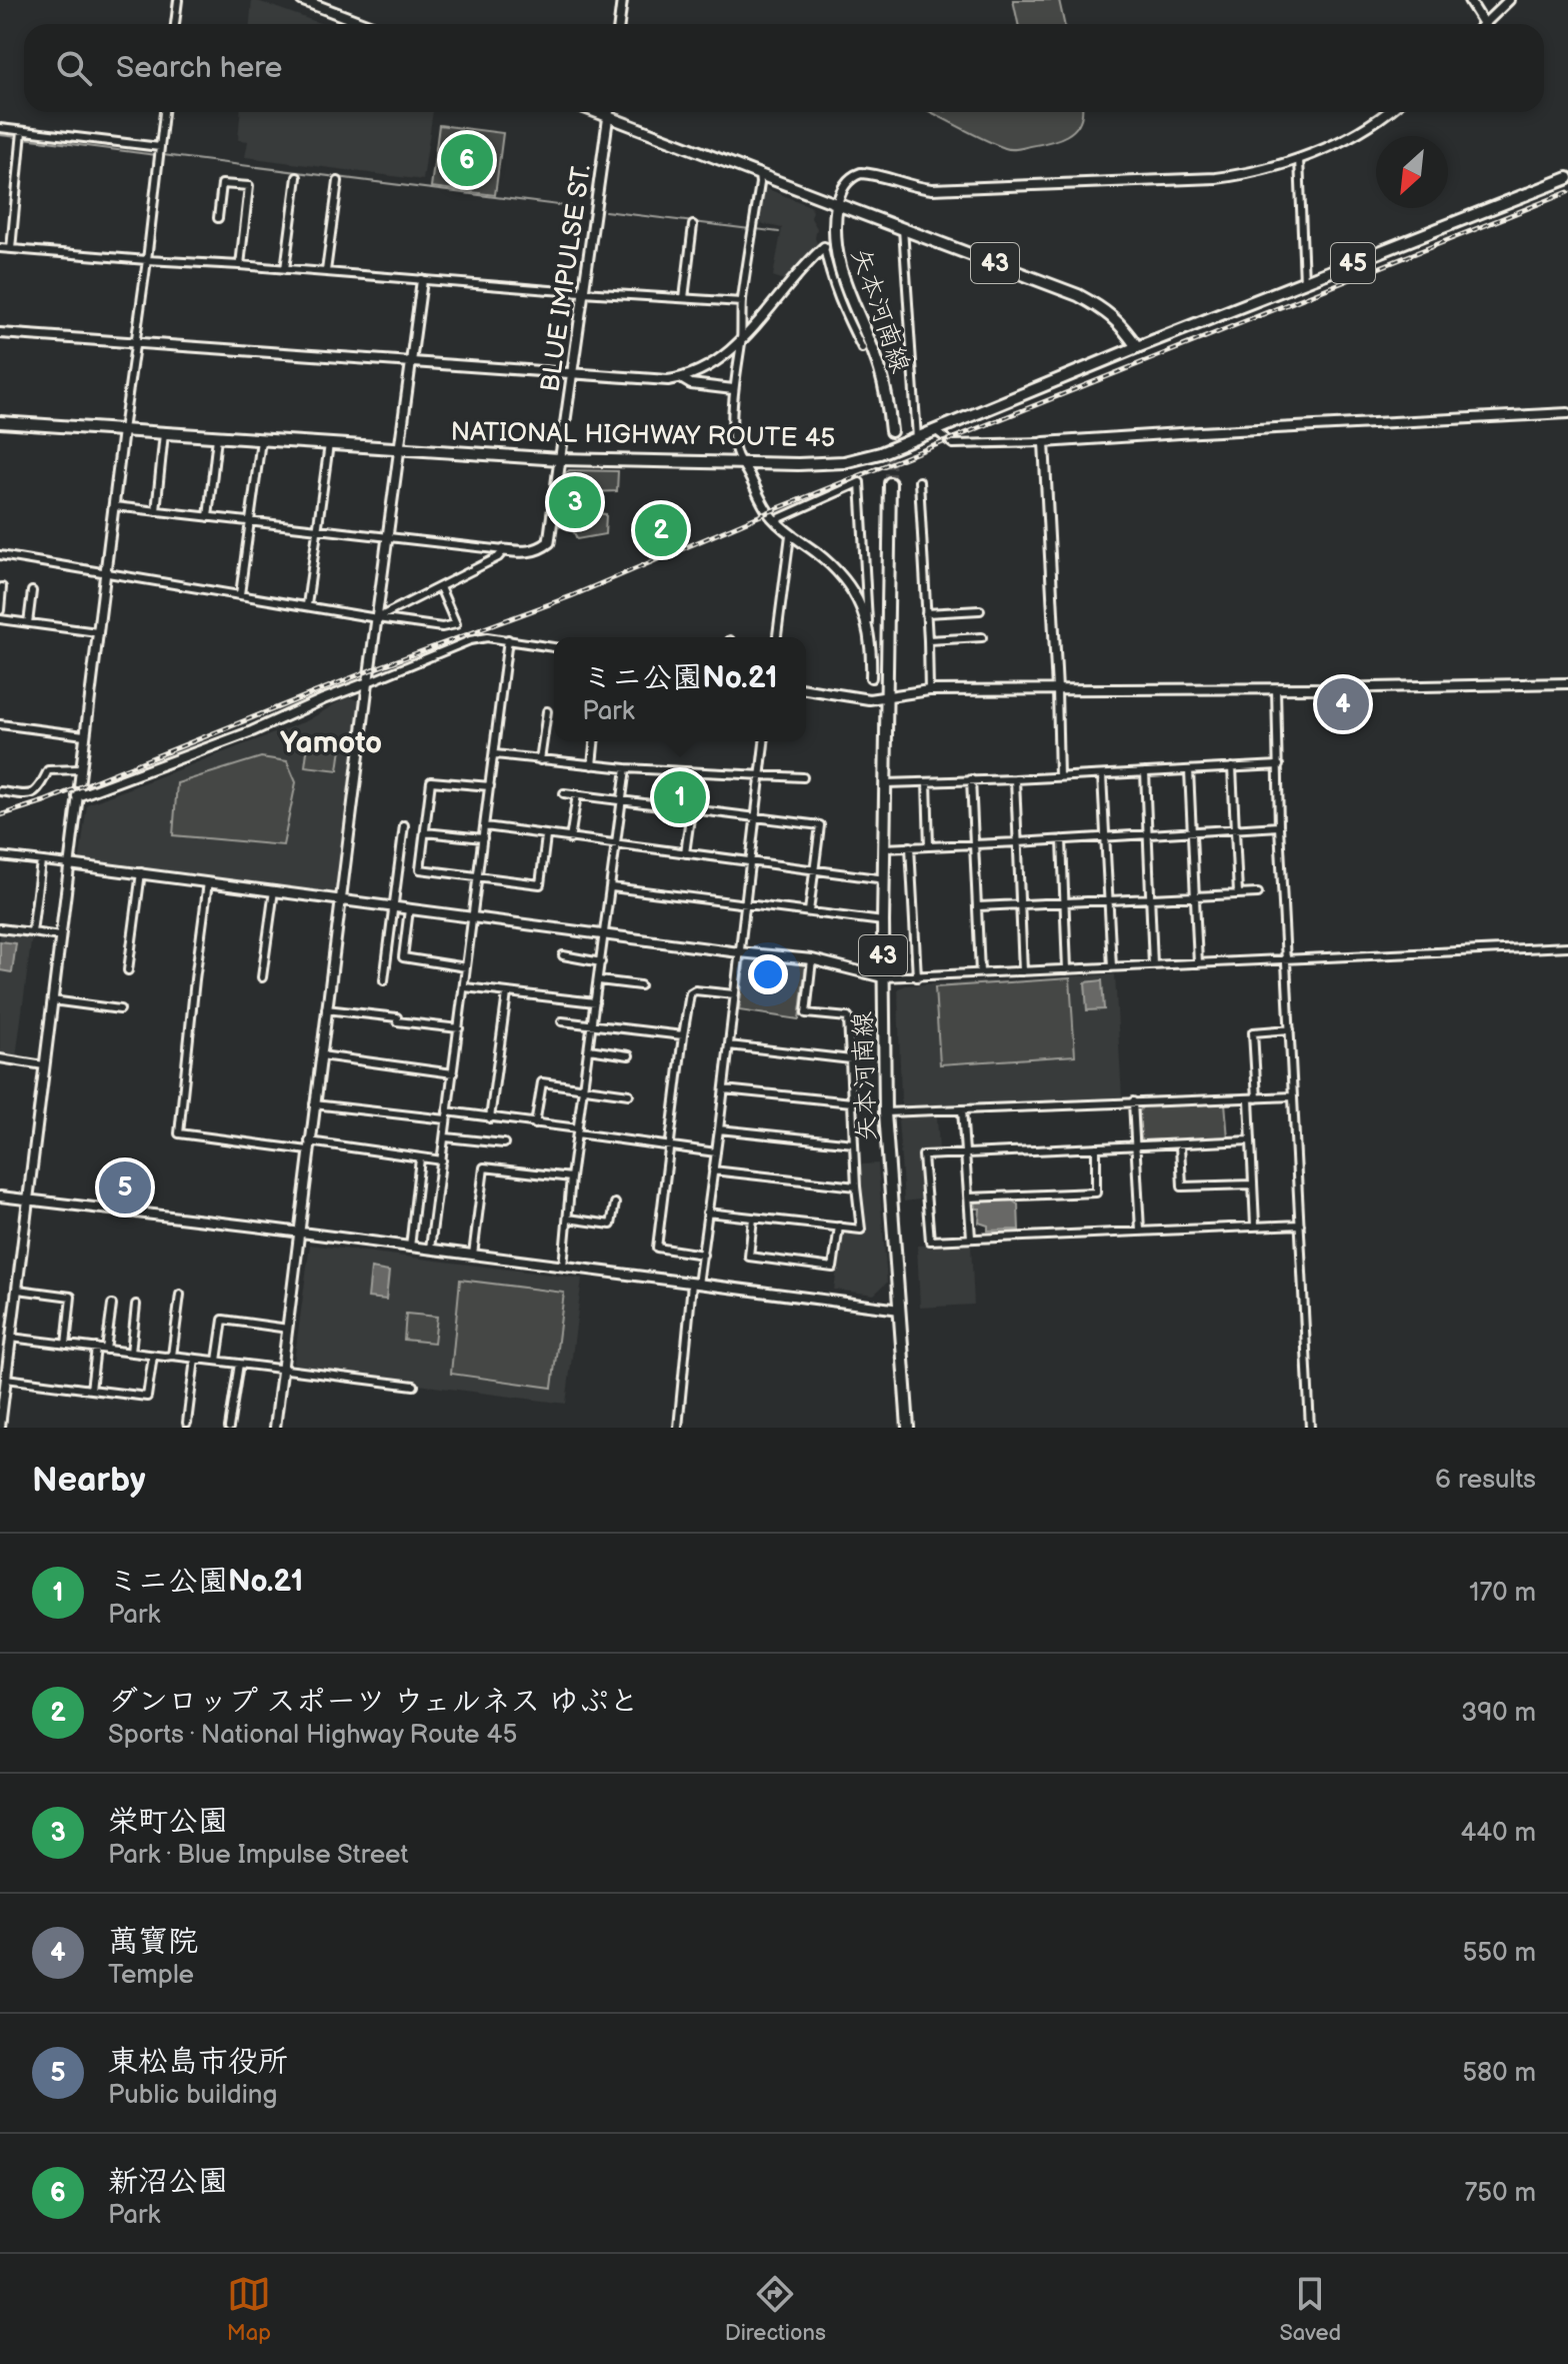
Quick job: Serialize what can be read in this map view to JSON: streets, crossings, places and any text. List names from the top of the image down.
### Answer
{
  "streets": {
    "main road": [
      "43",
      "45",
      "矢本河南線",
      "NATIONAL HIGHWAY ROUTE 45"
    ],
    "street": ["BLUE IMPULSE ST."]
  },
  "crossings": [
    ["BLUE IMPULSE ST.", "NATIONAL HIGHWAY ROUTE 45"],
    ["矢本河南線", "NATIONAL HIGHWAY ROUTE 45"]
  ],
  "districts": ["Yamoto"],
  "north": "bottom left",
  "page": {
    "search": "Search here",
    "pins": [
      "6",
      "3",
      "2",
      "4",
      "1",
      "5"
    ],
    "popup": ["ミニ公園No.21", "Park"],
    "heading": ["Nearby", "6 results"],
    "list": [
      {
        "mark": "1",
        "name": "ミニ公園No.21",
        "note": "Park",
        "value": "170 m"
      },
      {
        "mark": "2",
        "name": "ダンロップ スポーツ ウェルネス ゆぷと",
        "note": "Sports · National Highway Route 45",
        "value": "390 m"
      },
      {
        "mark": "3",
        "name": "栄町公園",
        "note": "Park · Blue Impulse Street",
        "value": "440 m"
      },
      {
        "mark": "4",
        "name": "萬寶院",
        "note": "Temple",
        "value": "550 m"
      },
      {
        "mark": "5",
        "name": "東松島市役所",
        "note": "Public building",
        "value": "580 m"
      },
      {
        "mark": "6",
        "name": "新沼公園",
        "note": "Park",
        "value": "750 m"
      }
    ],
    "nav": ["Map", "Directions", "Saved"]
  }
}
